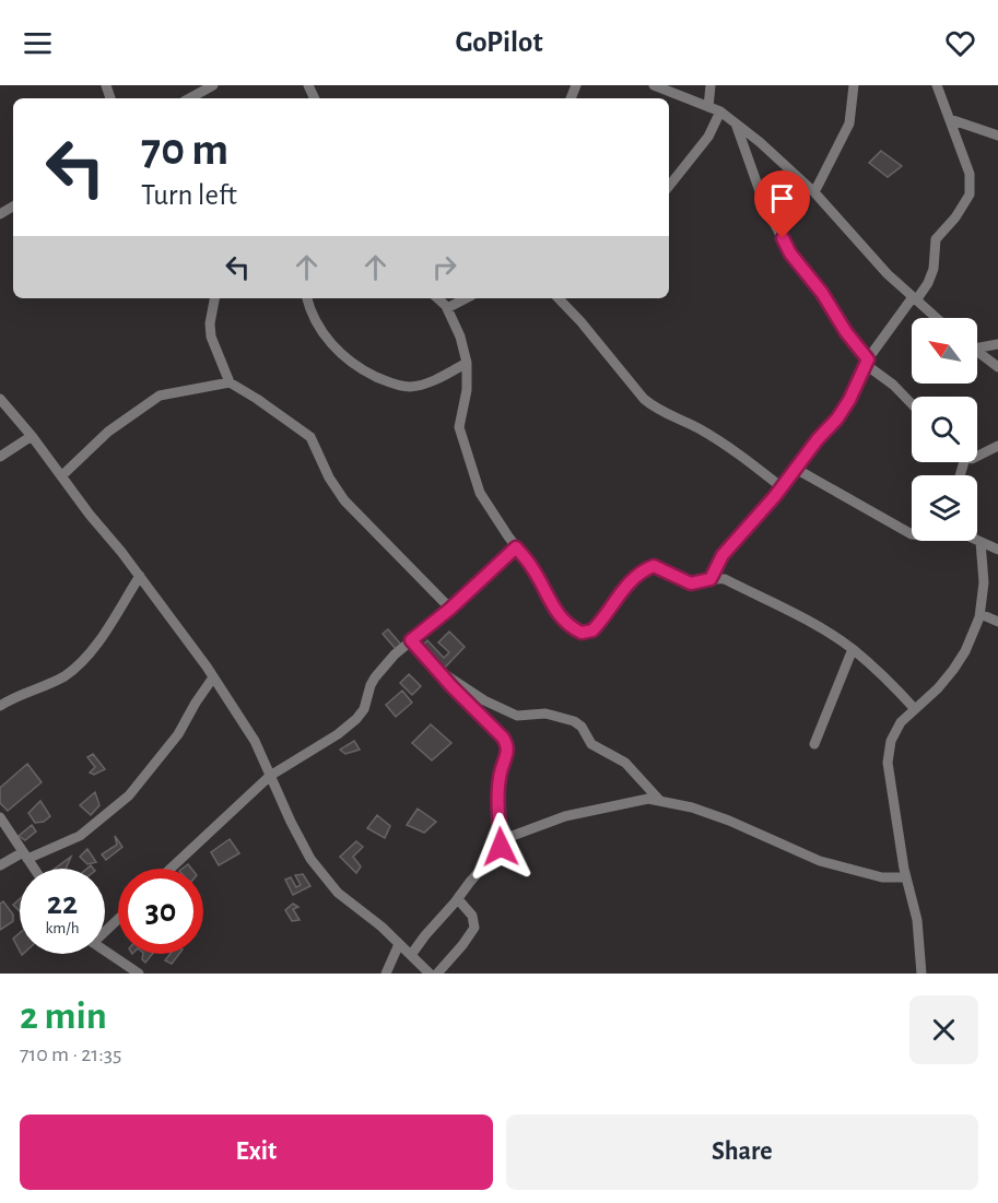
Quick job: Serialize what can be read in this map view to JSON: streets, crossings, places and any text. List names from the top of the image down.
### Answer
{
  "north": "top left",
  "page": {
    "header": "GoPilot",
    "turn": ["70 m", "Turn left"],
    "speed": "22 km/h",
    "limit": "30",
    "heading": ["2 min", "710 m · 21:35"],
    "buttons": ["Exit", "Share"]
  }
}
